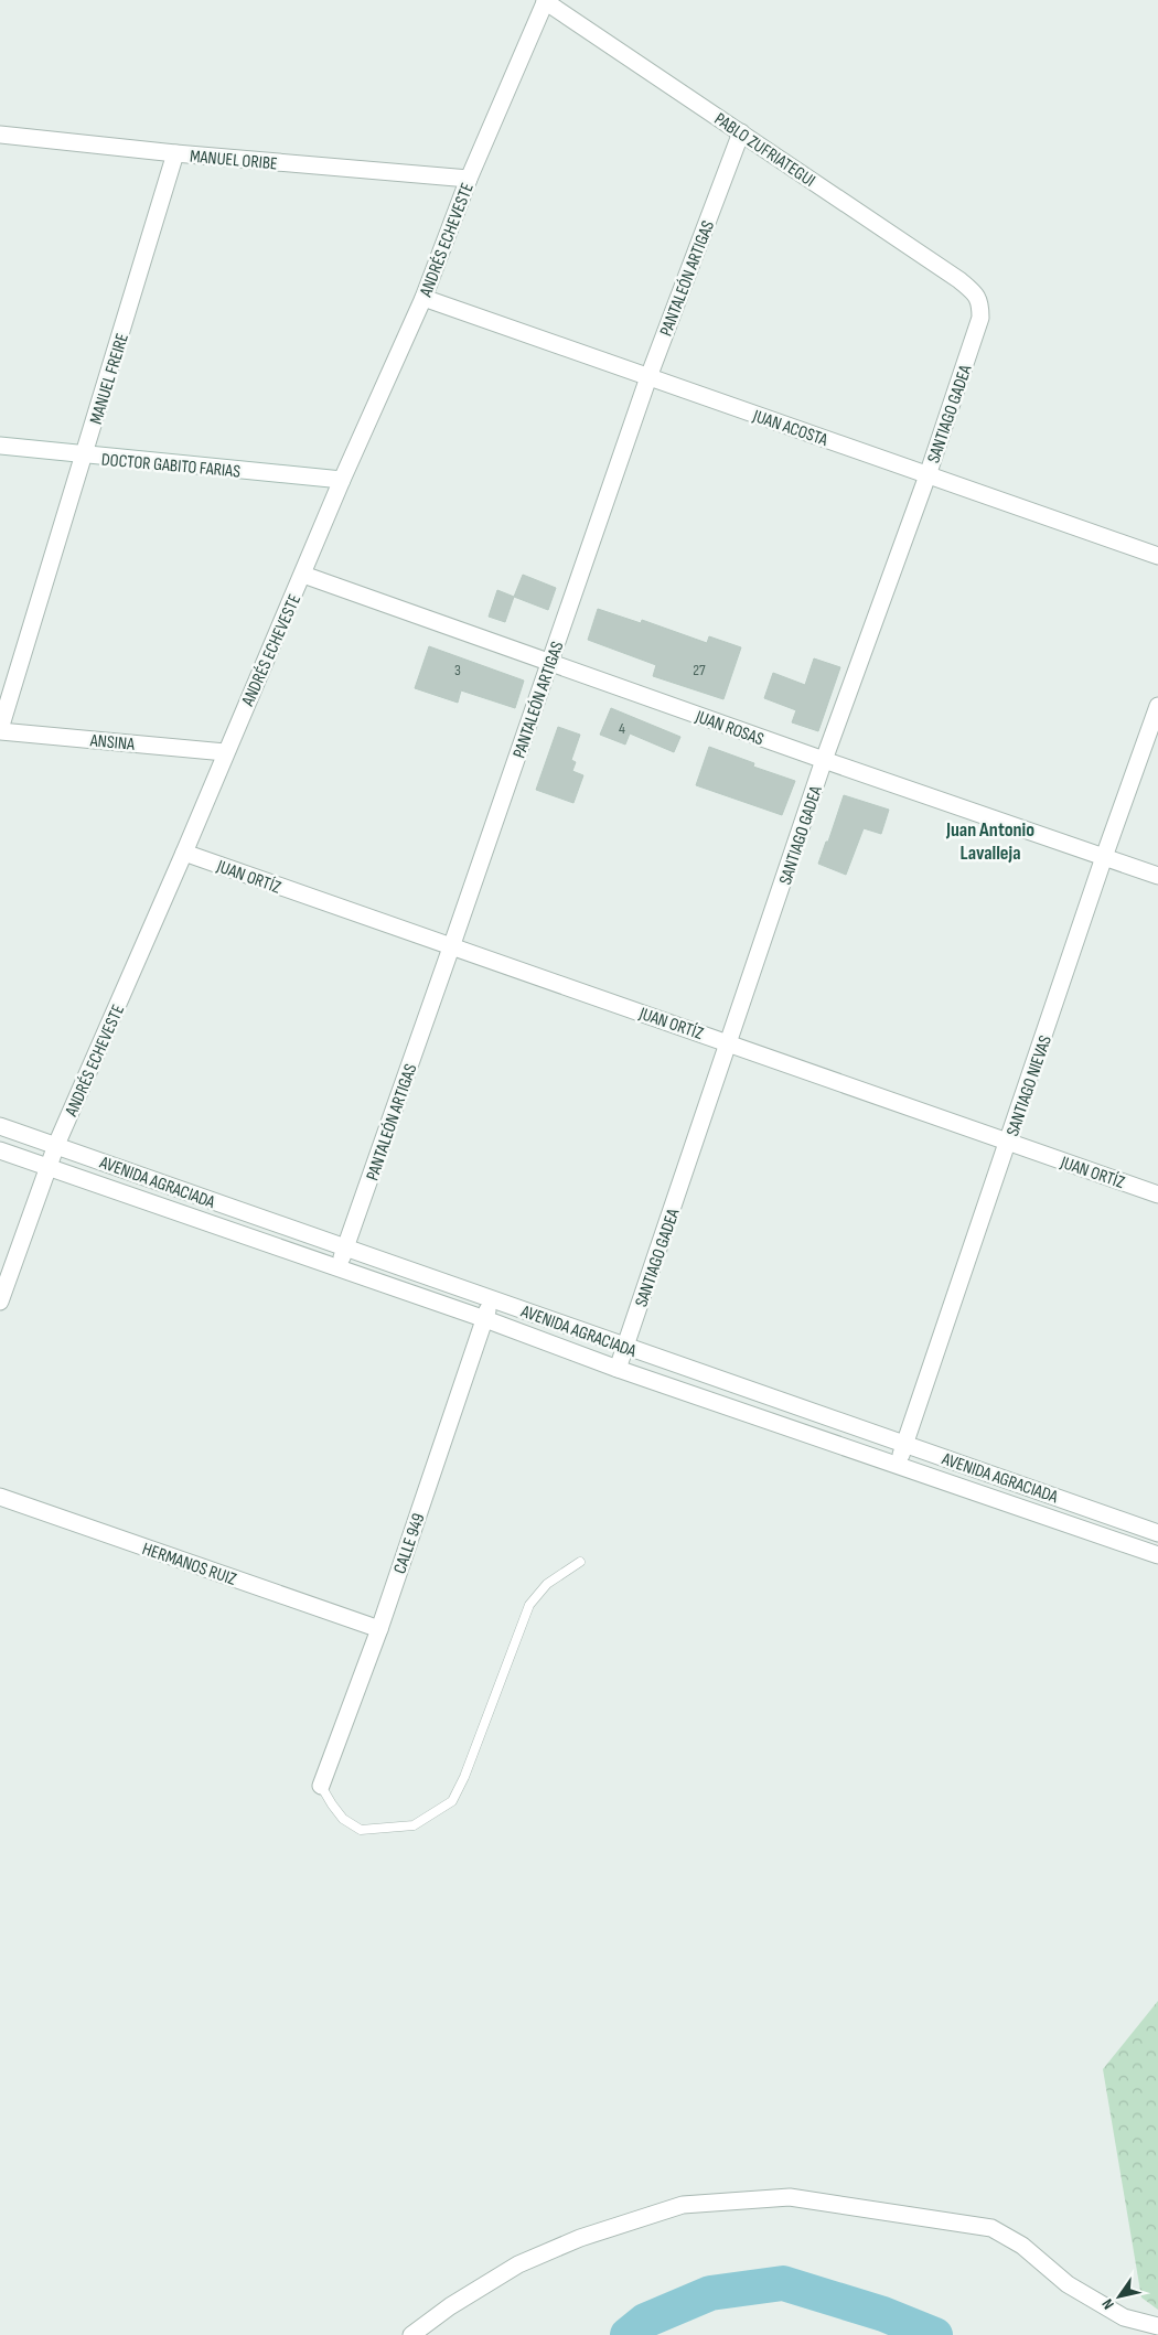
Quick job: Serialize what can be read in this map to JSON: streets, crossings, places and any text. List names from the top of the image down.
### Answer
{
  "streets": {
    "street": [
      "PABLO ZUFRIATEGUI",
      "MANUEL ORIBE",
      "ANDRÉS ECHEVESTE",
      "PANTALEÓN ARTIGAS",
      "MANUEL FREIRE",
      "SANTIAGO GADEA",
      "JUAN ACOSTA",
      "DOCTOR GABITO FARIAS",
      "JUAN ROSAS",
      "ANSINA",
      "JUAN ORTÍZ",
      "SANTIAGO NIEVAS",
      "AVENIDA AGRACIADA",
      "CALLE 949",
      "HERMANOS RUIZ"
    ]
  },
  "crossings": [
    ["PABLO ZUFRIATEGUI", "ANDRÉS ECHEVESTE"],
    ["PABLO ZUFRIATEGUI", "PANTALEÓN ARTIGAS"],
    ["PABLO ZUFRIATEGUI", "SANTIAGO GADEA"],
    ["MANUEL ORIBE", "ANDRÉS ECHEVESTE"],
    ["MANUEL ORIBE", "MANUEL FREIRE"],
    ["ANDRÉS ECHEVESTE", "JUAN ACOSTA"],
    ["ANDRÉS ECHEVESTE", "DOCTOR GABITO FARIAS"],
    ["ANDRÉS ECHEVESTE", "JUAN ROSAS"],
    ["ANDRÉS ECHEVESTE", "ANSINA"],
    ["ANDRÉS ECHEVESTE", "JUAN ORTÍZ"],
    ["ANDRÉS ECHEVESTE", "AVENIDA AGRACIADA"],
    ["PANTALEÓN ARTIGAS", "JUAN ACOSTA"],
    ["PANTALEÓN ARTIGAS", "JUAN ROSAS"],
    ["PANTALEÓN ARTIGAS", "JUAN ORTÍZ"],
    ["PANTALEÓN ARTIGAS", "AVENIDA AGRACIADA"],
    ["MANUEL FREIRE", "DOCTOR GABITO FARIAS"],
    ["MANUEL FREIRE", "ANSINA"],
    ["SANTIAGO GADEA", "JUAN ACOSTA"],
    ["SANTIAGO GADEA", "JUAN ROSAS"],
    ["SANTIAGO GADEA", "JUAN ORTÍZ"],
    ["SANTIAGO GADEA", "AVENIDA AGRACIADA"],
    ["JUAN ROSAS", "SANTIAGO NIEVAS"],
    ["JUAN ORTÍZ", "SANTIAGO NIEVAS"],
    ["SANTIAGO NIEVAS", "AVENIDA AGRACIADA"],
    ["AVENIDA AGRACIADA", "CALLE 949"],
    ["CALLE 949", "HERMANOS RUIZ"]
  ],
  "districts": ["Juan Antonio Lavalleja"],
  "house_numbers": ["3", "27", "4"],
  "north": "bottom left"
}
